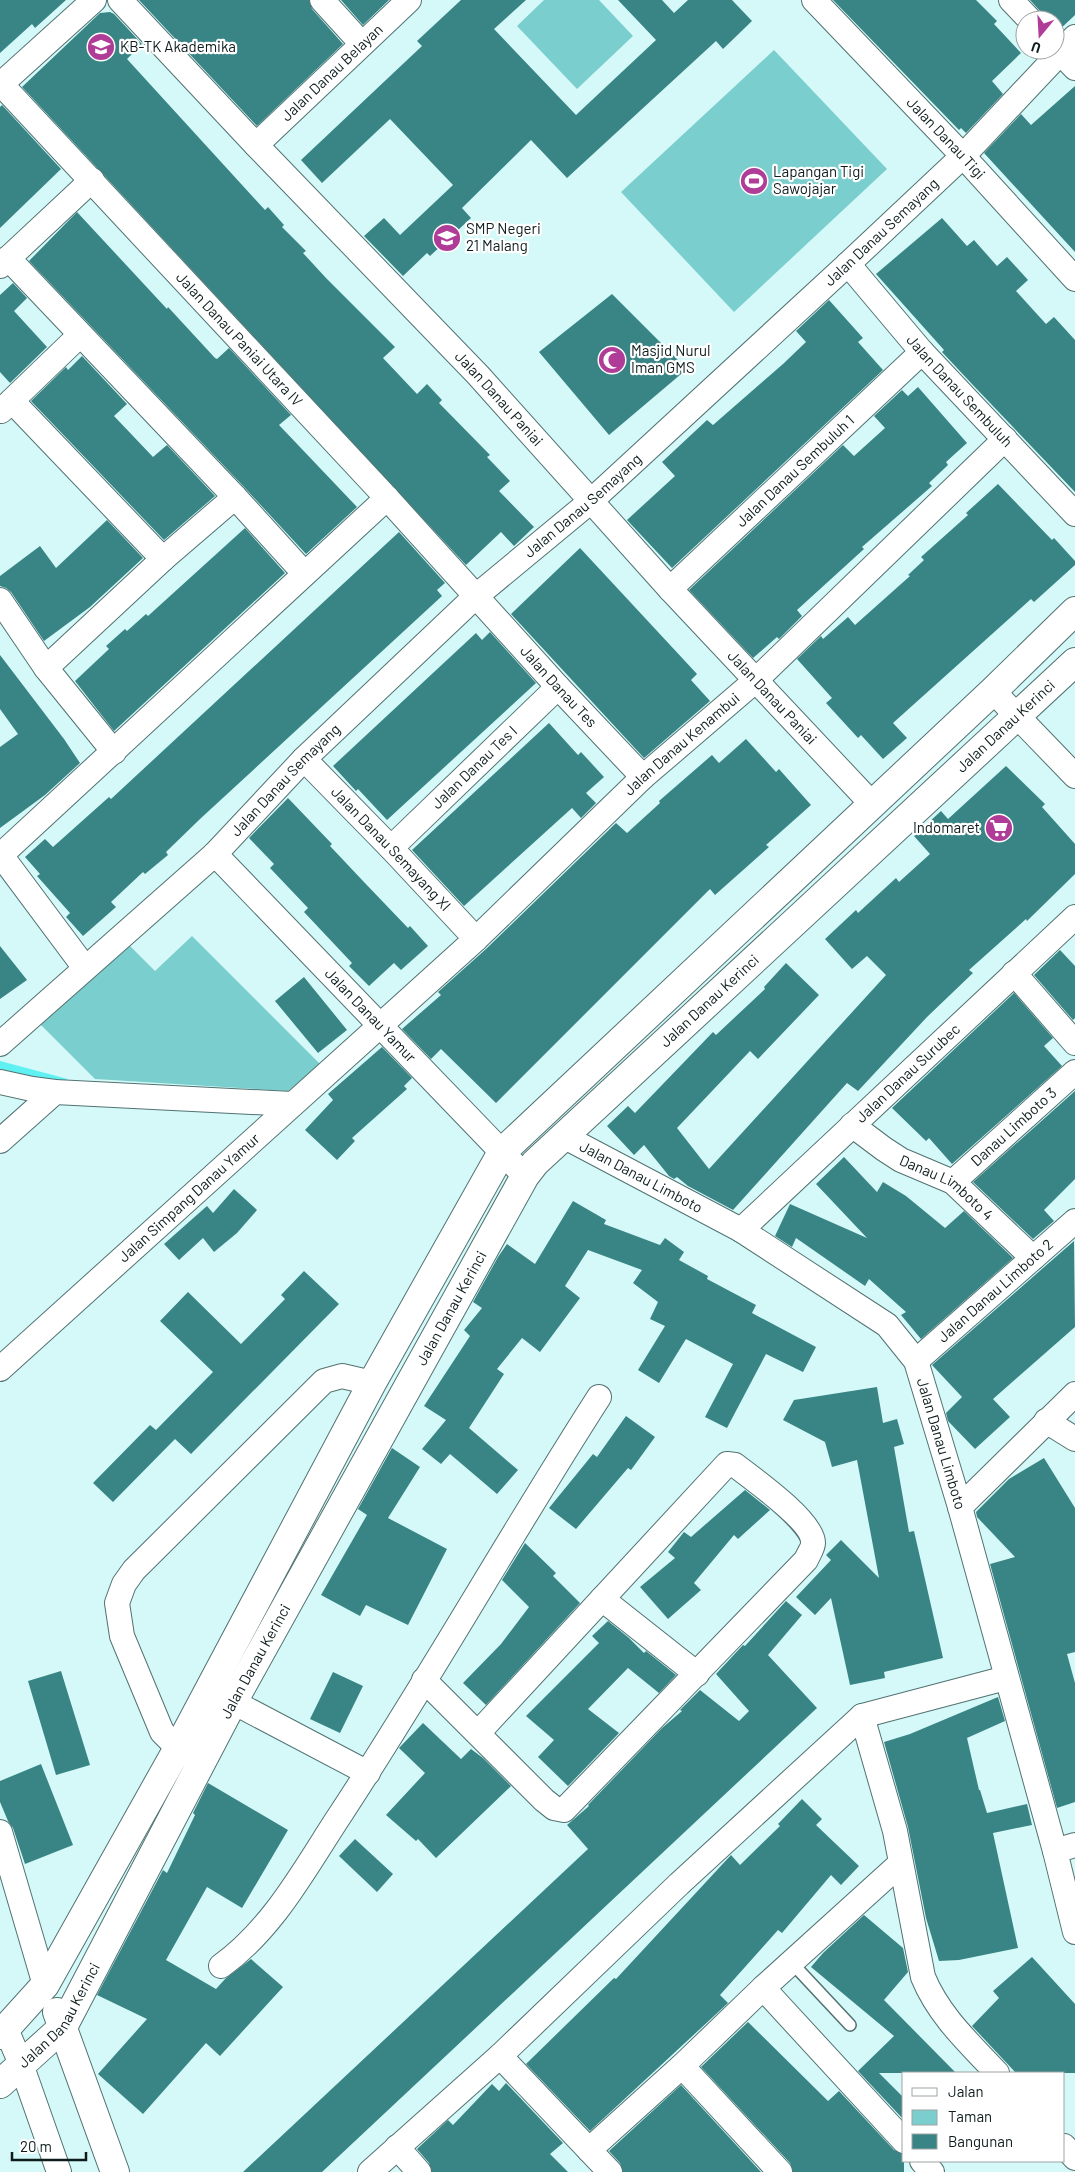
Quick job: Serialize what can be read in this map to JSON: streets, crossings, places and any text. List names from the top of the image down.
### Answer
{
  "streets": {
    "street": [
      "Jalan Danau Belayan",
      "Jalan Danau Tigi",
      "Jalan Danau Semayang",
      "Jalan Danau Paniai Utara IV",
      "Jalan Danau Sembuluh",
      "Jalan Danau Paniai",
      "Jalan Danau Sembuluh 1",
      "Jalan Danau Tes",
      "Jalan Danau Kerinci",
      "Jalan Danau Kenambui",
      "Jalan Danau Tes I",
      "Jalan Danau Semayang XI",
      "Jalan Danau Yamur",
      "Jalan Danau Surubec",
      "Danau Limboto 3",
      "Jalan Danau Limboto",
      "Danau Limboto 4",
      "Jalan Simpang Danau Yamur",
      "Jalan Danau Limboto 2"
    ]
  },
  "crossings": [
    ["Jalan Danau Belayan", "Jalan Danau Paniai"],
    ["Jalan Danau Tigi", "Jalan Danau Semayang"],
    ["Jalan Danau Semayang", "Jalan Danau Paniai Utara IV"],
    ["Jalan Danau Semayang", "Jalan Danau Sembuluh"],
    ["Jalan Danau Semayang", "Jalan Danau Paniai"],
    ["Jalan Danau Semayang", "Jalan Danau Tes"],
    ["Jalan Danau Semayang", "Jalan Danau Semayang XI"],
    ["Jalan Danau Semayang", "Jalan Danau Yamur"],
    ["Jalan Danau Paniai Utara IV", "Jalan Danau Tes"],
    ["Jalan Danau Sembuluh", "Jalan Danau Sembuluh 1"],
    ["Jalan Danau Sembuluh", "Jalan Danau Kenambui"],
    ["Jalan Danau Paniai", "Jalan Danau Sembuluh 1"],
    ["Jalan Danau Paniai", "Jalan Danau Kerinci"],
    ["Jalan Danau Paniai", "Jalan Danau Kenambui"],
    ["Jalan Danau Tes", "Jalan Danau Kenambui"],
    ["Jalan Danau Tes", "Jalan Danau Tes I"],
    ["Jalan Danau Kerinci", "Jalan Danau Yamur"],
    ["Jalan Danau Kerinci", "Jalan Danau Limboto"],
    ["Jalan Danau Kenambui", "Jalan Danau Semayang XI"],
    ["Jalan Danau Kenambui", "Jalan Danau Yamur"],
    ["Jalan Danau Kenambui", "Jalan Simpang Danau Yamur"],
    ["Jalan Danau Tes I", "Jalan Danau Semayang XI"],
    ["Jalan Danau Yamur", "Jalan Simpang Danau Yamur"],
    ["Jalan Danau Surubec", "Jalan Danau Limboto"],
    ["Jalan Danau Surubec", "Danau Limboto 4"],
    ["Danau Limboto 3", "Danau Limboto 4"],
    ["Jalan Danau Limboto", "Jalan Danau Limboto 2"],
    ["Danau Limboto 4", "Jalan Danau Limboto 2"]
  ],
  "places": {
    "school or university": ["KB-TK Akademika", "SMP Negeri 21 Malang"],
    "sports": ["Lapangan Tigi Sawojajar"],
    "mosque": ["Masjid Nurul Iman GMS"],
    "supermarket": ["Indomaret"]
  },
  "legend": ["Jalan", "Taman", "Bangunan"],
  "scale_bar": "20 m",
  "north": "bottom"
}
